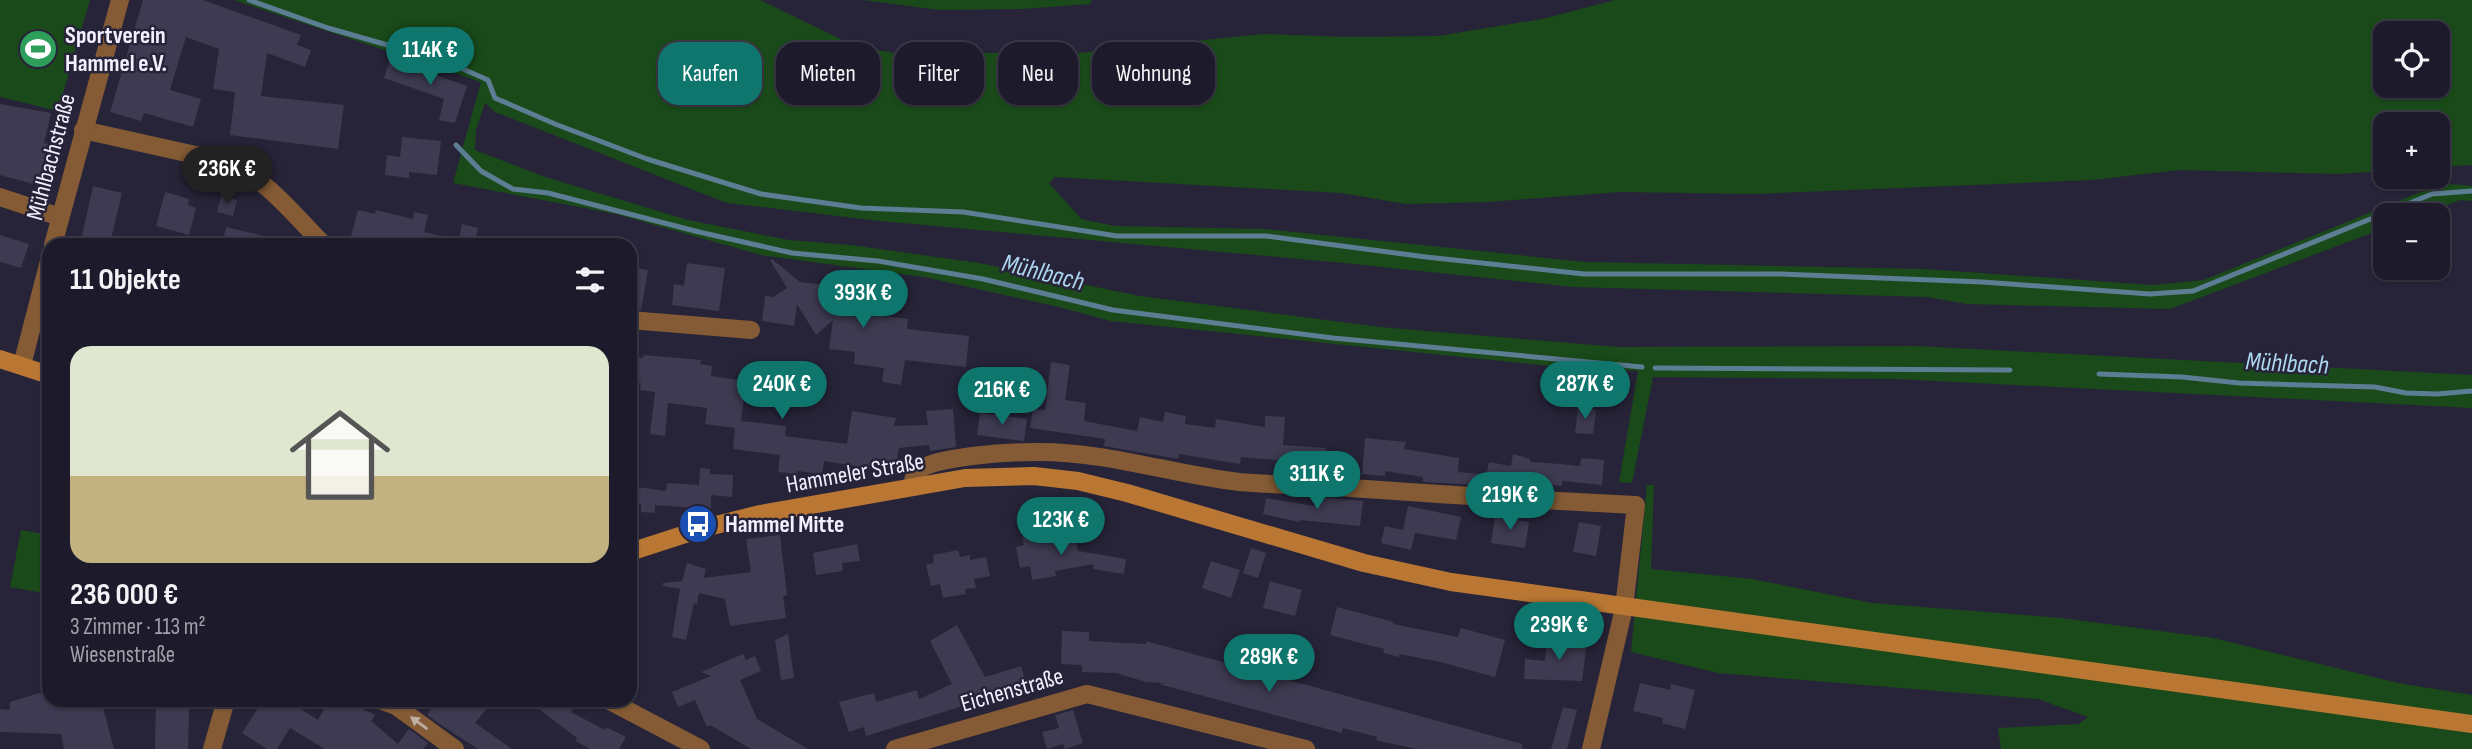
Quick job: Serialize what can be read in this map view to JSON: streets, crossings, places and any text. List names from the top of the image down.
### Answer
{
  "streets": {
    "main road": ["Hammeler Straße"],
    "street": ["Mühlbachstraße", "Eichenstraße"]
  },
  "water": ["Mühlbach"],
  "places": {
    "sports": ["Sportverein Hammel e.V."],
    "bus stop": ["Hammel Mitte"]
  },
  "page": {
    "map_buttons": ["+", "−"],
    "price": [
      "114K €",
      "236K €",
      "393K €",
      "240K €",
      "287K €",
      "216K €",
      "311K €",
      "219K €",
      "123K €",
      "239K €",
      "289K €"
    ],
    "chip": [
      "Kaufen",
      "Mieten",
      "Filter",
      "Neu",
      "Wohnung"
    ],
    "heading": "11 Objekte",
    "list": [
      {
        "name": "236 000 €",
        "note": "3 Zimmer · 113 m² · Wiesenstraße"
      }
    ]
  }
}
